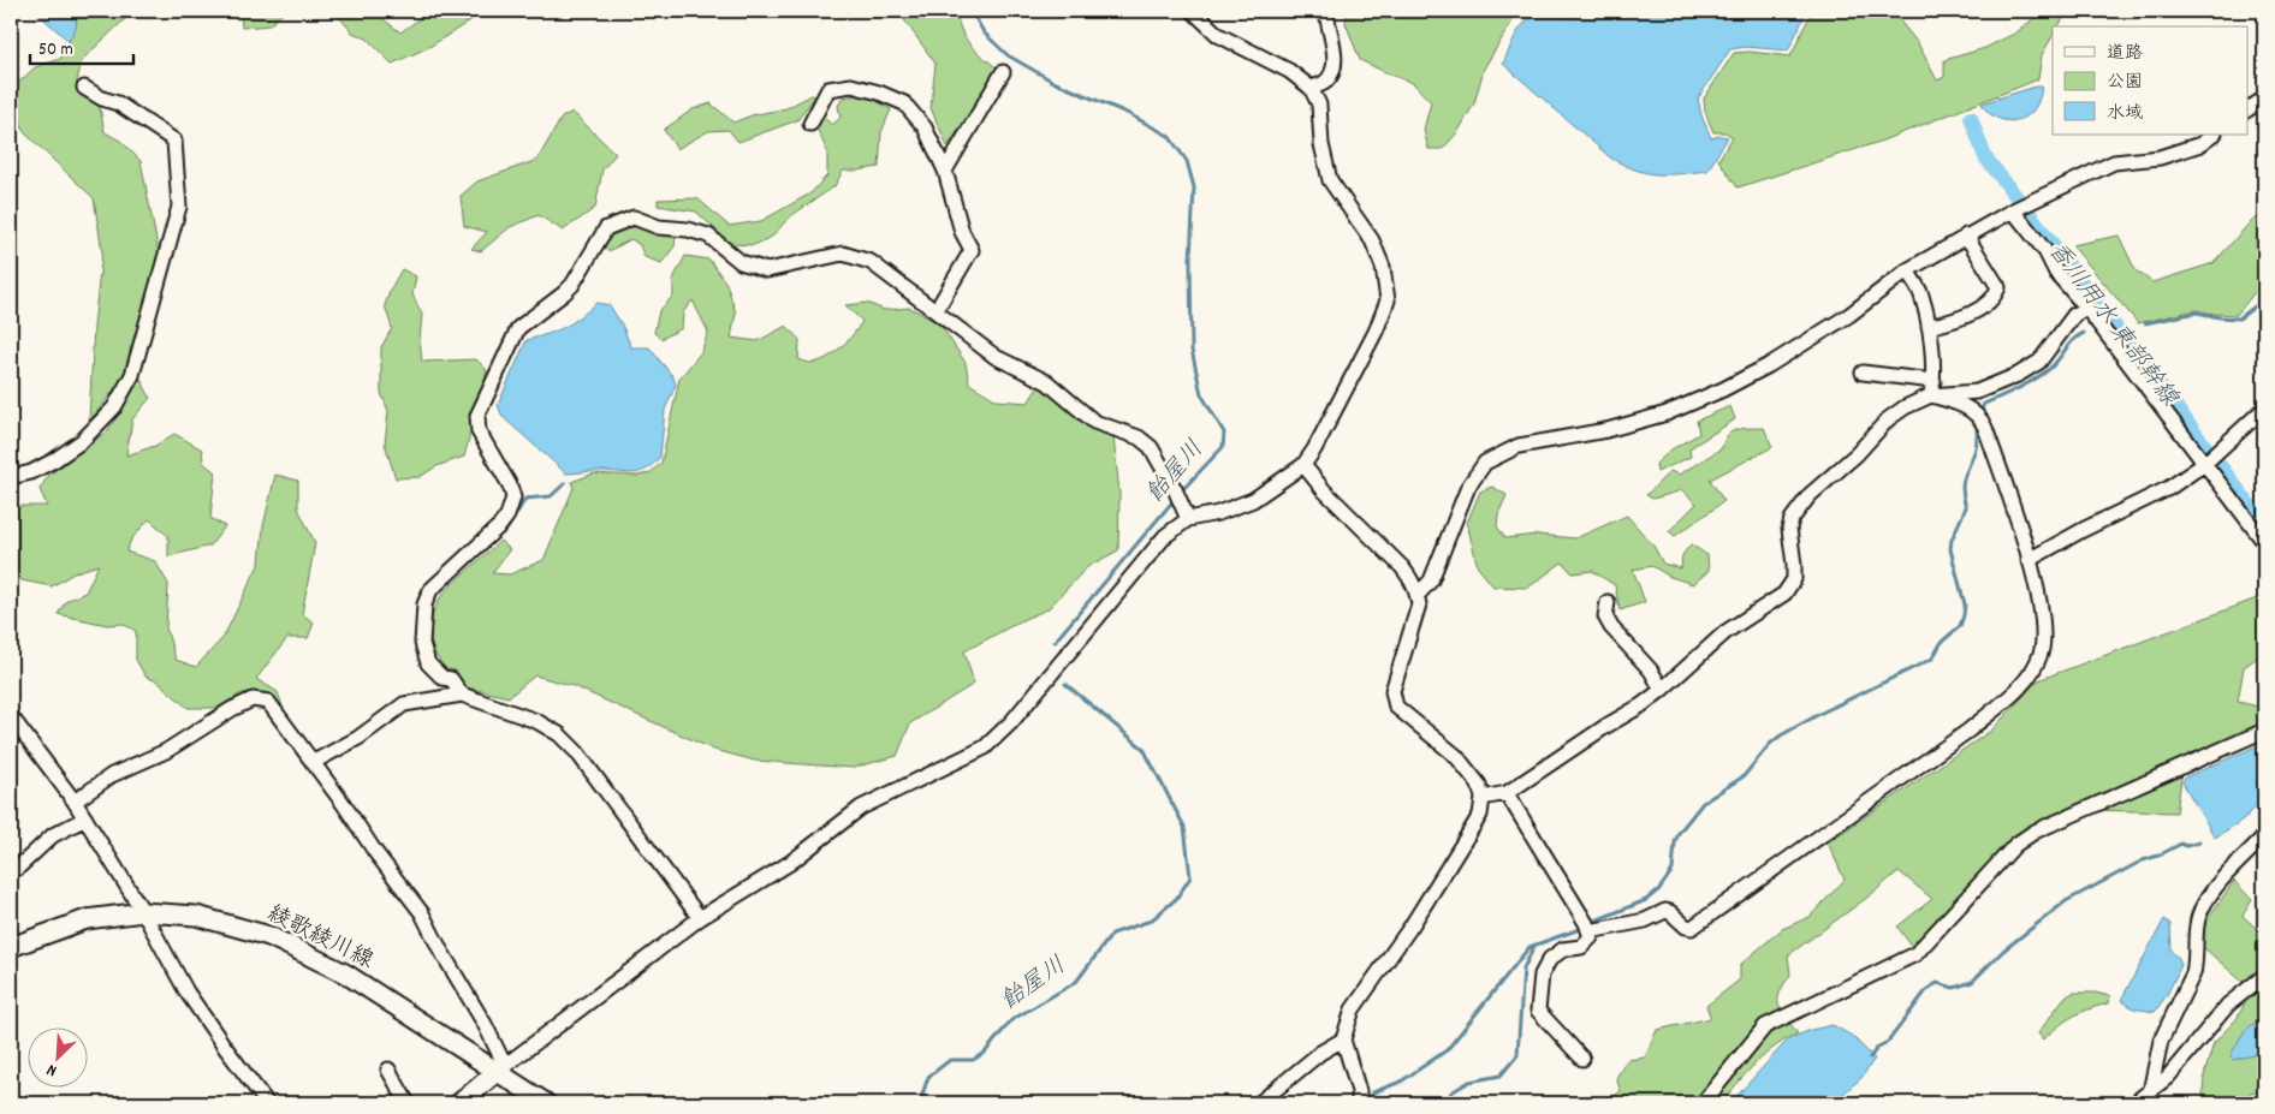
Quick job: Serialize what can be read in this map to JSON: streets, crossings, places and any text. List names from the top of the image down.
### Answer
{
  "streets": {
    "main road": ["綾歌綾川線"]
  },
  "water": ["香川用水 東部幹線", "飴屋川"],
  "legend": ["道路", "公園", "水域"],
  "scale_bar": "50 m",
  "north": "bottom left"
}
